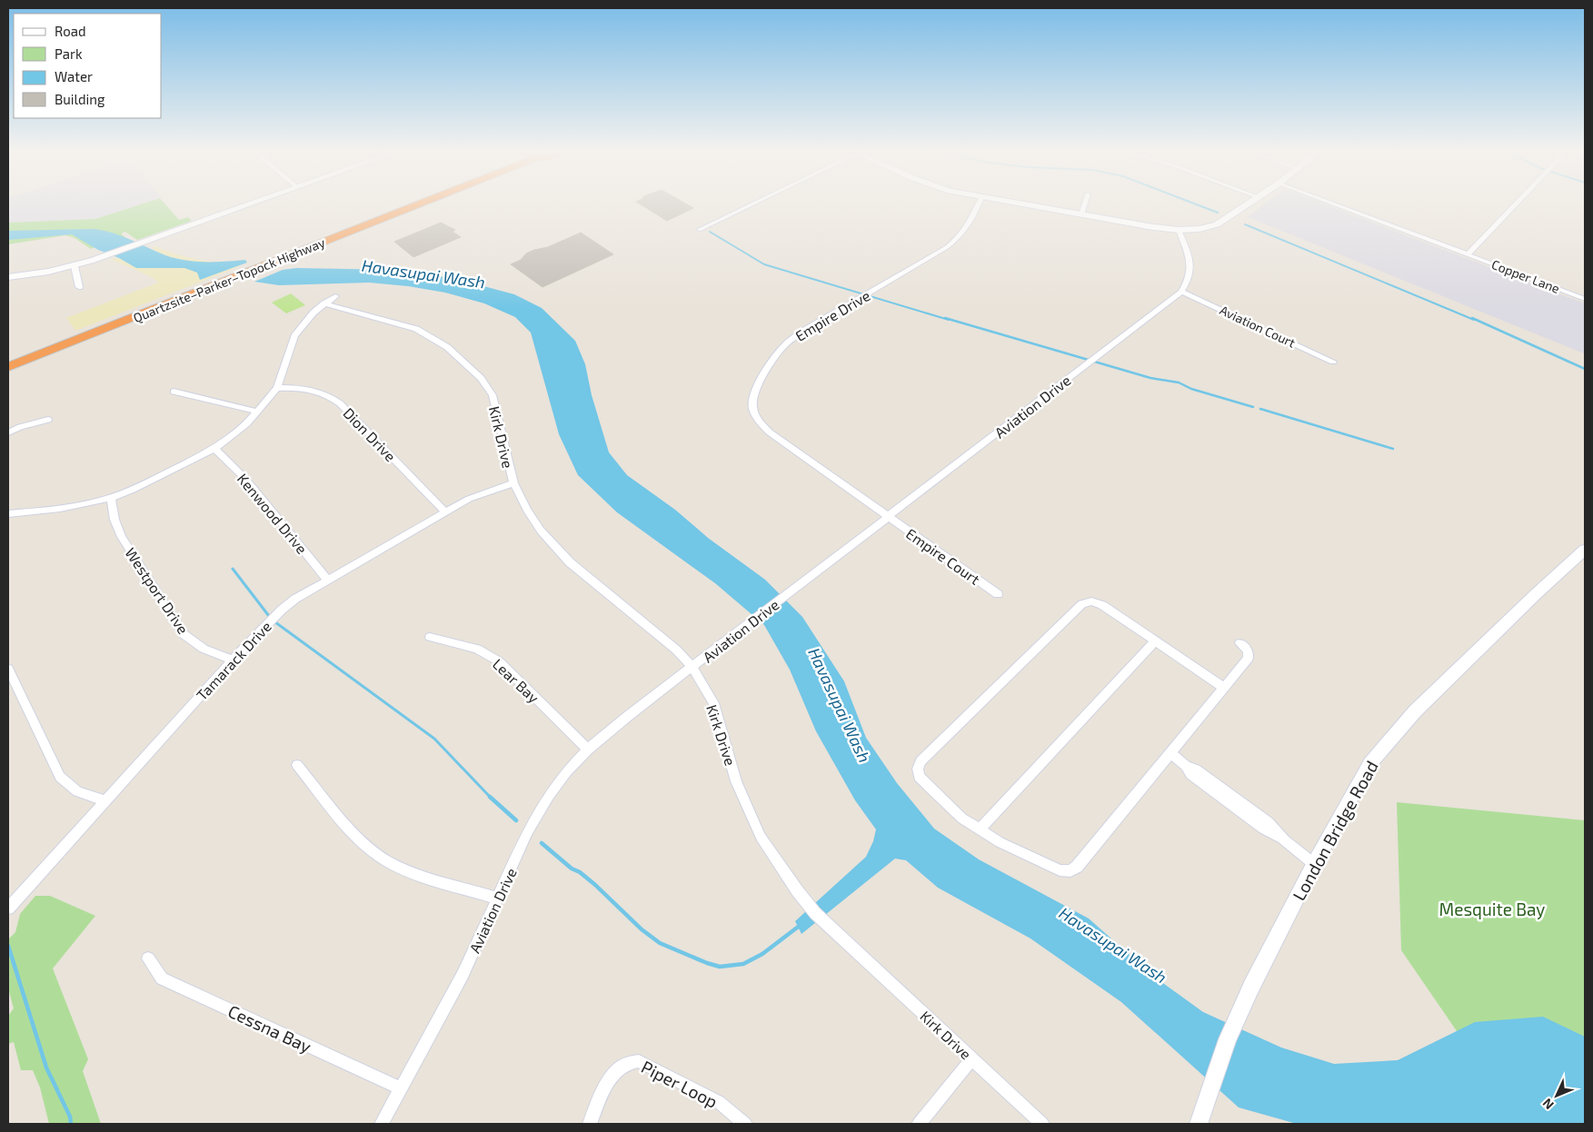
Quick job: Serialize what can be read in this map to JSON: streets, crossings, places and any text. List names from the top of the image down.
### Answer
{
  "streets": {
    "highway": ["Quartzsite–Parker–Topock Highway"],
    "street": [
      "Copper Lane",
      "Empire Drive",
      "Aviation Court",
      "Aviation Drive",
      "Dion Drive",
      "Kirk Drive",
      "Kenwood Drive",
      "Empire Court",
      "Westport Drive",
      "Tamarack Drive",
      "Lear Bay",
      "London Bridge Road",
      "Cessna Bay",
      "Piper Loop"
    ]
  },
  "crossings": [
    ["Empire Drive", "Aviation Drive"],
    ["Empire Drive", "Empire Court"],
    ["Aviation Court", "Aviation Drive"],
    ["Aviation Drive", "Kirk Drive"],
    ["Aviation Drive", "Empire Court"],
    ["Aviation Drive", "Lear Bay"],
    ["Aviation Drive", "Cessna Bay"],
    ["Dion Drive", "Tamarack Drive"],
    ["Kirk Drive", "Tamarack Drive"],
    ["Kenwood Drive", "Tamarack Drive"],
    ["Westport Drive", "Tamarack Drive"]
  ],
  "water": ["Havasupai Wash"],
  "parks": ["Mesquite Bay"],
  "legend": [
    "Road",
    "Park",
    "Water",
    "Building"
  ],
  "north": "bottom left"
}
